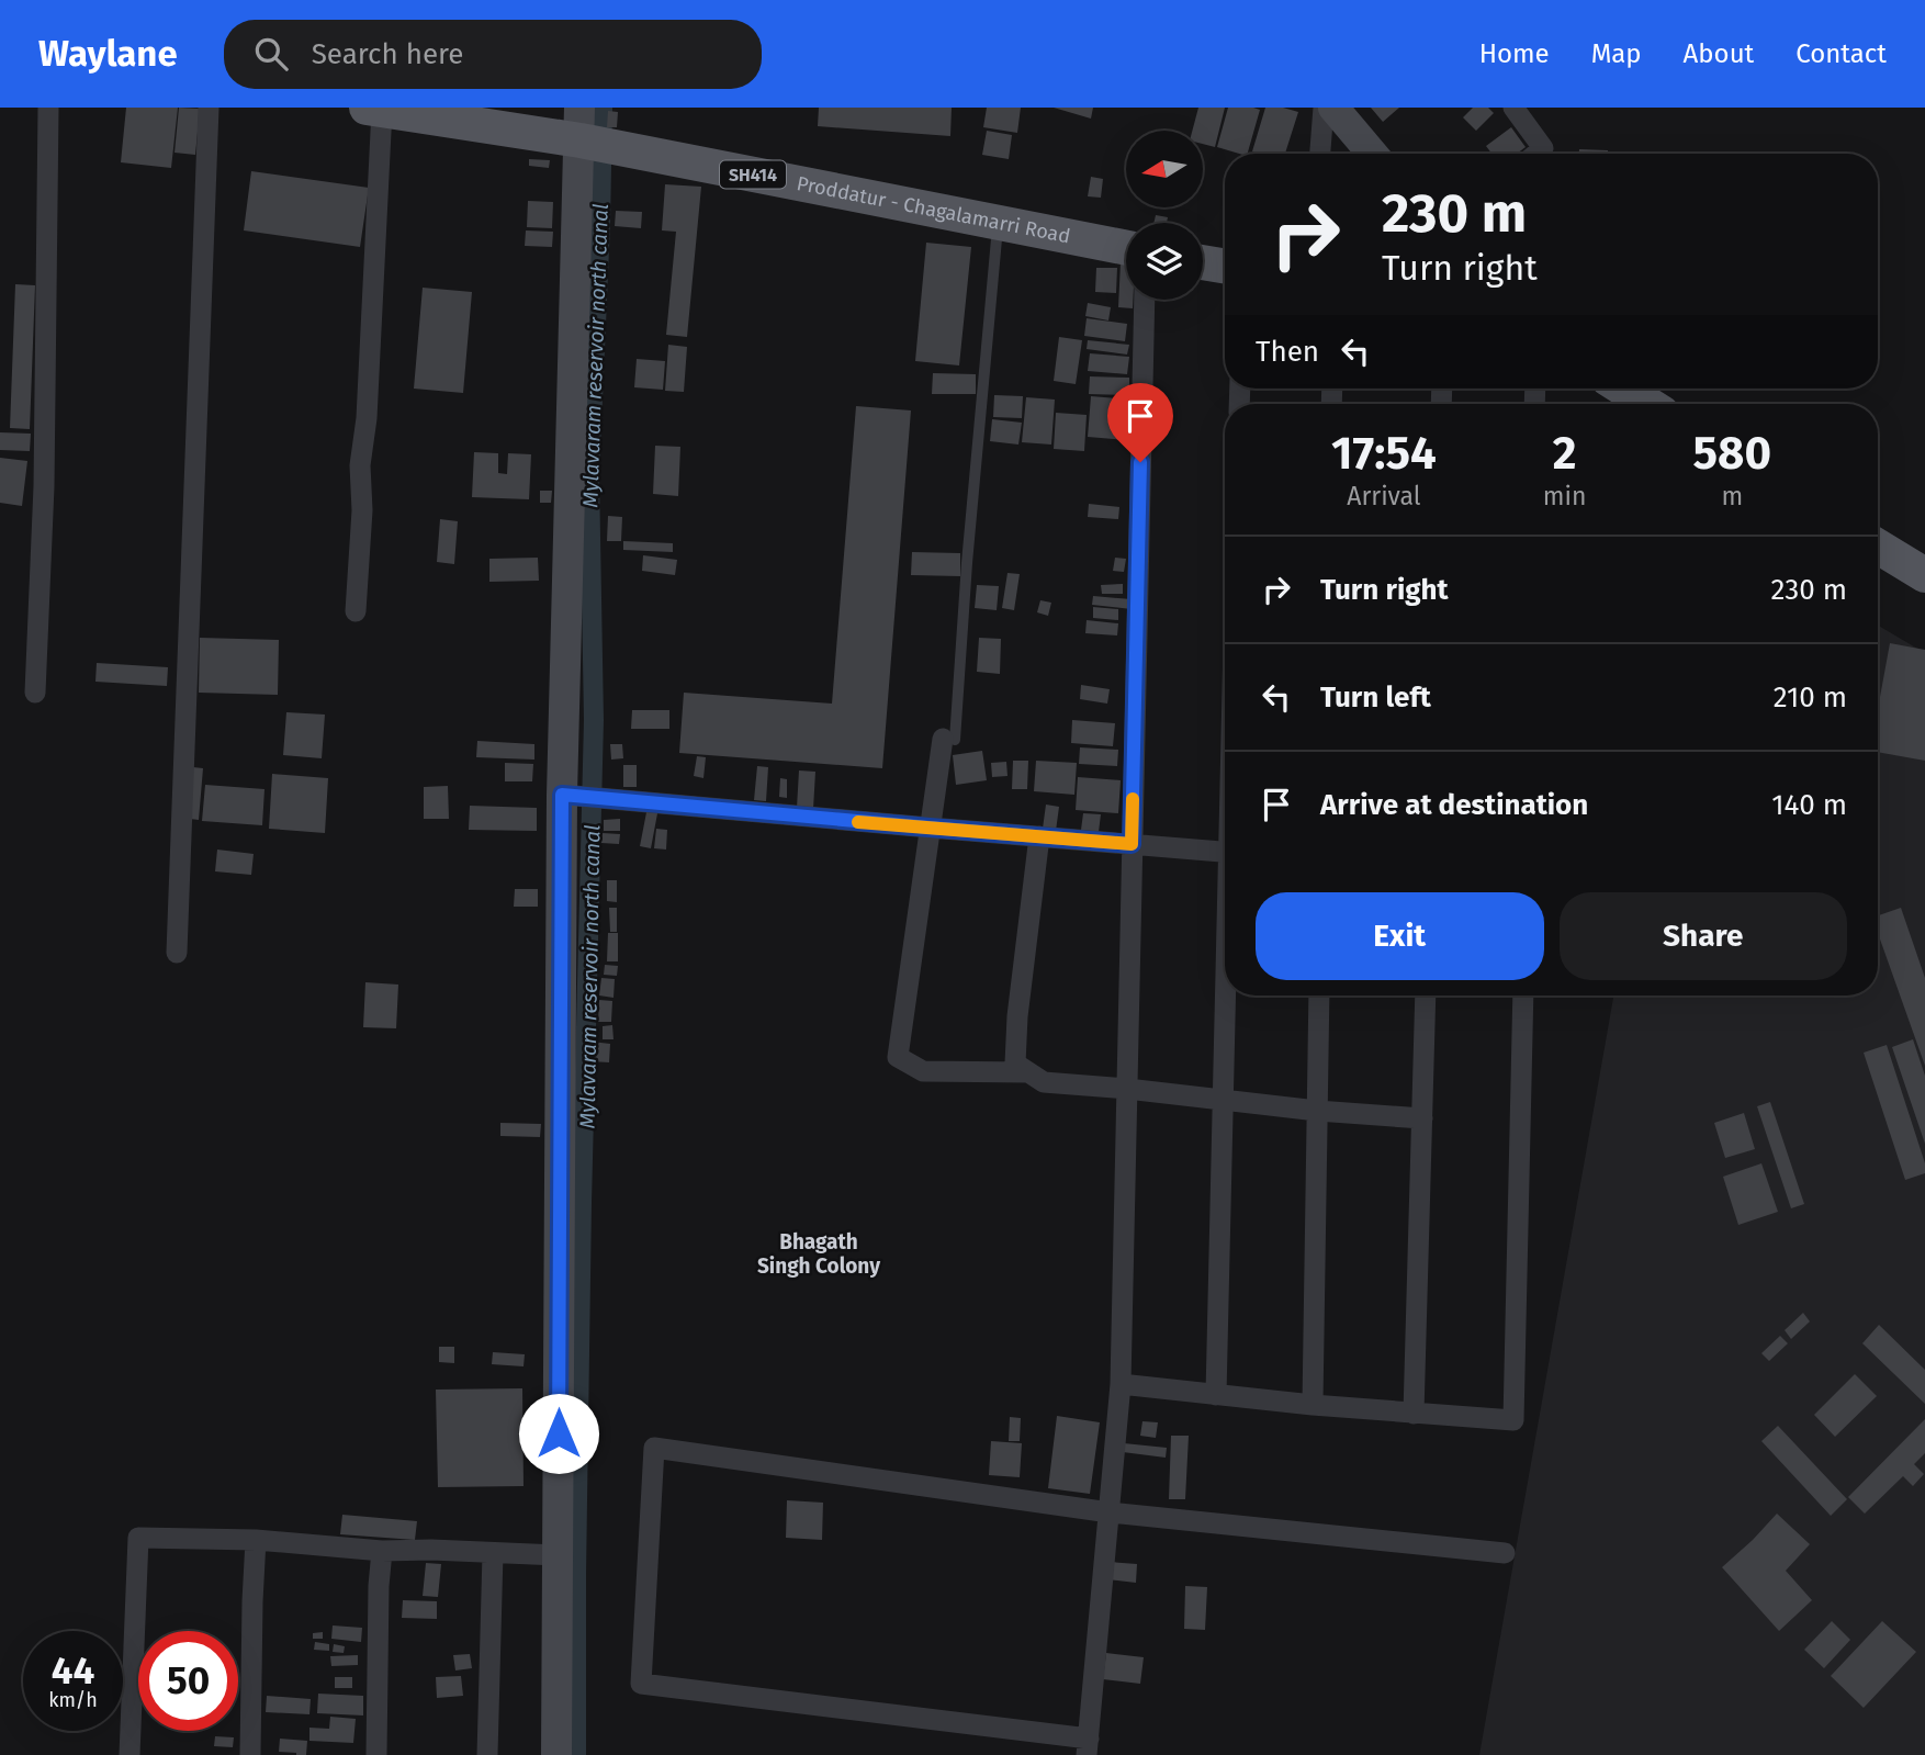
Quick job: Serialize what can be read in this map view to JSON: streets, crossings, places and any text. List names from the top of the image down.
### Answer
{
  "streets": {
    "main road": ["SH414", "Proddatur - Chagalamarri Road"]
  },
  "districts": ["Bhagath Singh Colony"],
  "water": ["Mylavaram reservoir north canal"],
  "north": "left",
  "page": {
    "header": "Waylane",
    "search": "Search here",
    "nav": [
      "Home",
      "Map",
      "About",
      "Contact"
    ],
    "turn": ["230 m", "Turn right"],
    "then": "Then",
    "eta": [
      "17:54",
      "Arrival",
      "2",
      "min",
      "580",
      "m"
    ],
    "list": [
      {
        "name": "Turn right",
        "value": "230 m"
      },
      {
        "name": "Turn left",
        "value": "210 m"
      },
      {
        "name": "Arrive at destination",
        "value": "140 m"
      }
    ],
    "buttons": ["Exit", "Share"],
    "speed": "44 km/h",
    "limit": "50"
  }
}
